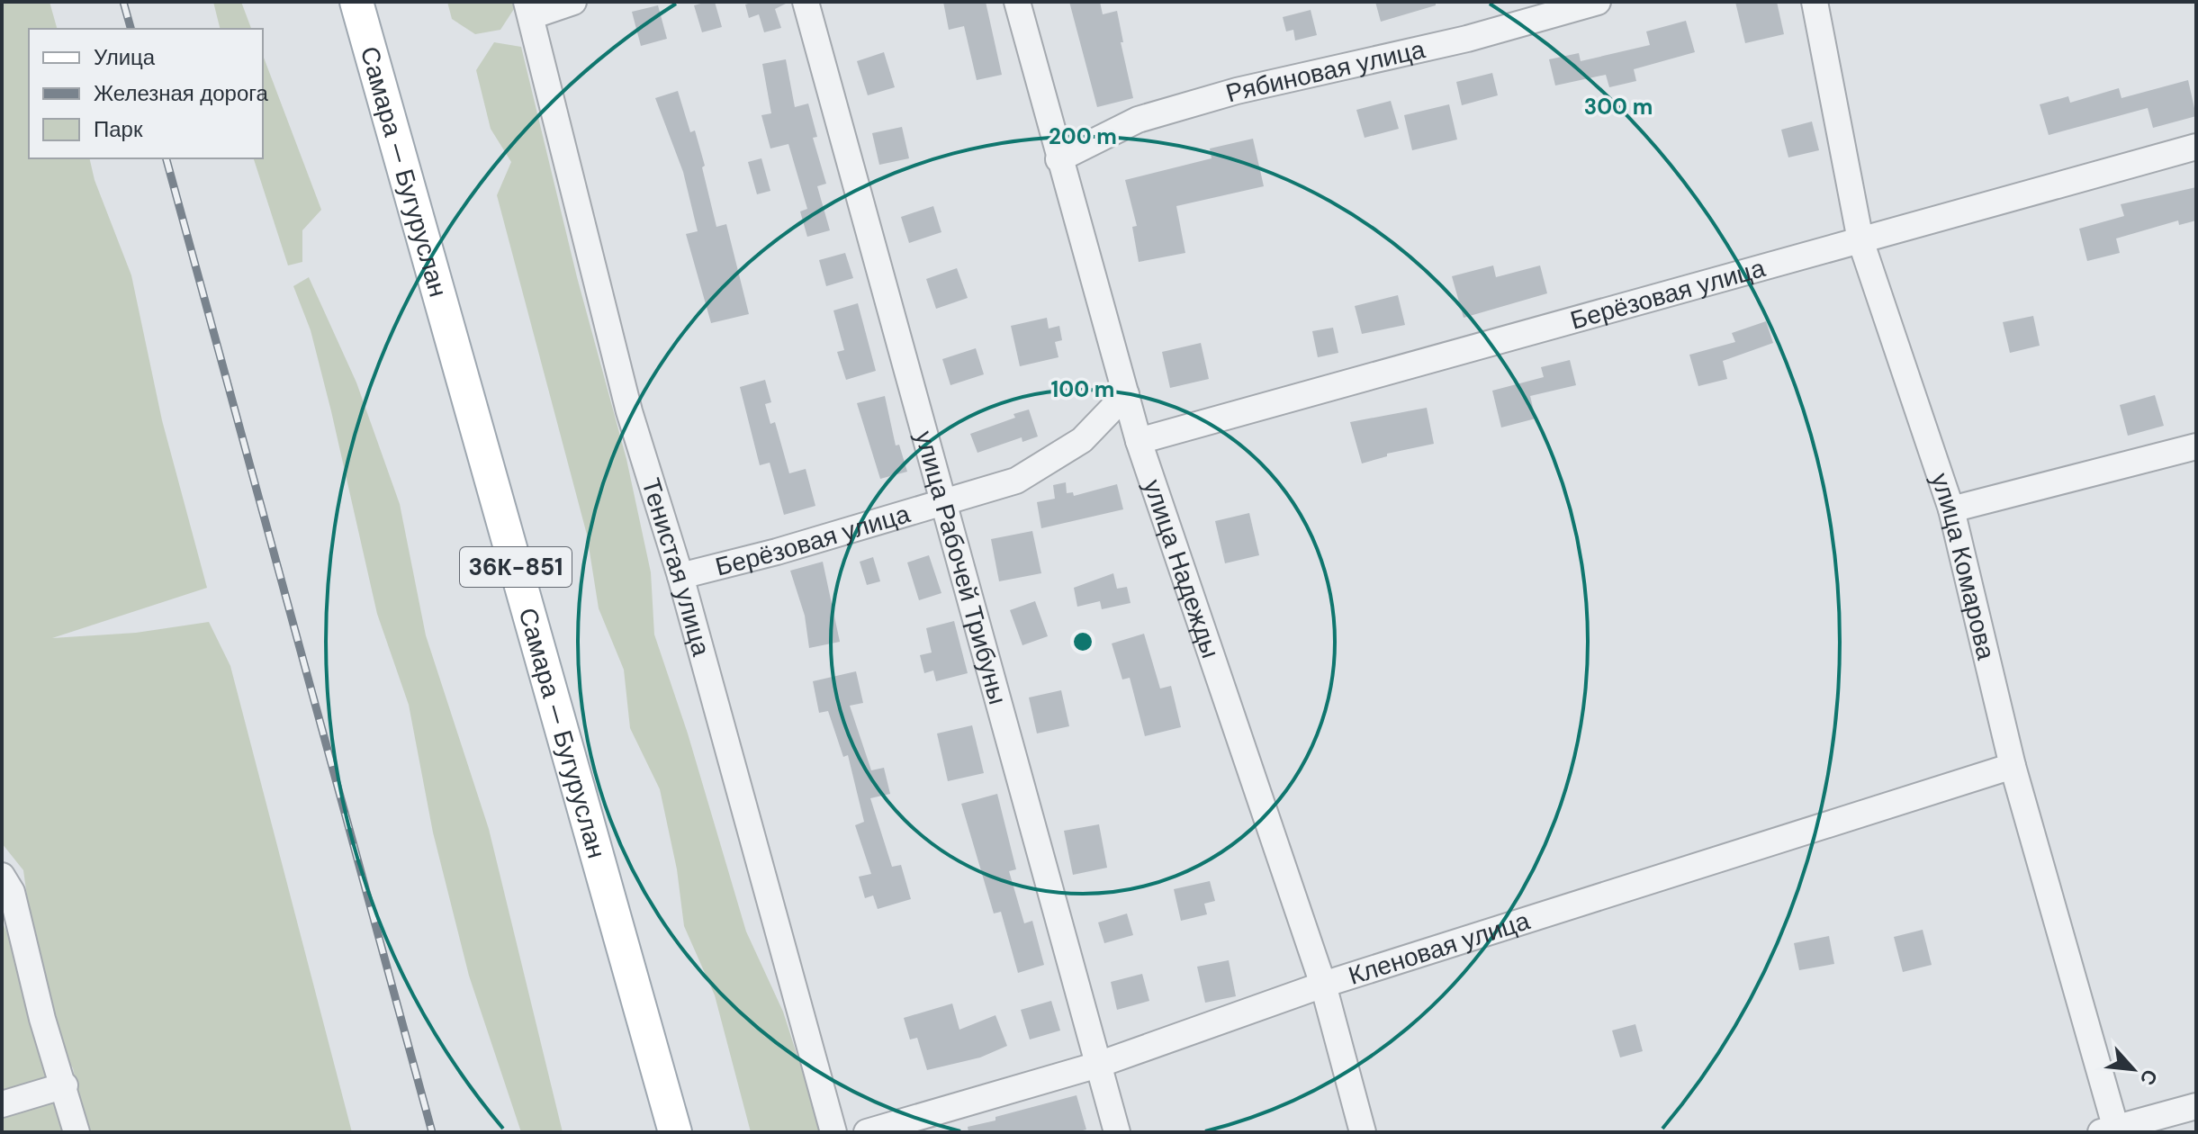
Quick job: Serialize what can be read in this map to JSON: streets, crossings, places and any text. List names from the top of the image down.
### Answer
{
  "streets": {
    "main road": ["Самара — Бугуруслан", "36К-851"],
    "street": [
      "Рябиновая улица",
      "Берёзовая улица",
      "улица Рабочей Трибуны",
      "улица Комарова",
      "Тенистая улица",
      "улица Надежды",
      "Кленовая улица"
    ]
  },
  "crossings": [
    ["Рябиновая улица", "улица Надежды"],
    ["Берёзовая улица", "улица Рабочей Трибуны"],
    ["Берёзовая улица", "улица Комарова"],
    ["Берёзовая улица", "Тенистая улица"],
    ["Берёзовая улица", "улица Надежды"],
    ["улица Рабочей Трибуны", "Кленовая улица"],
    ["улица Комарова", "Кленовая улица"],
    ["улица Надежды", "Кленовая улица"]
  ],
  "legend": ["Улица", "Железная дорога", "Парк"],
  "north": "bottom right",
  "rings": ["300 m", "200 m", "100 m"]
}
